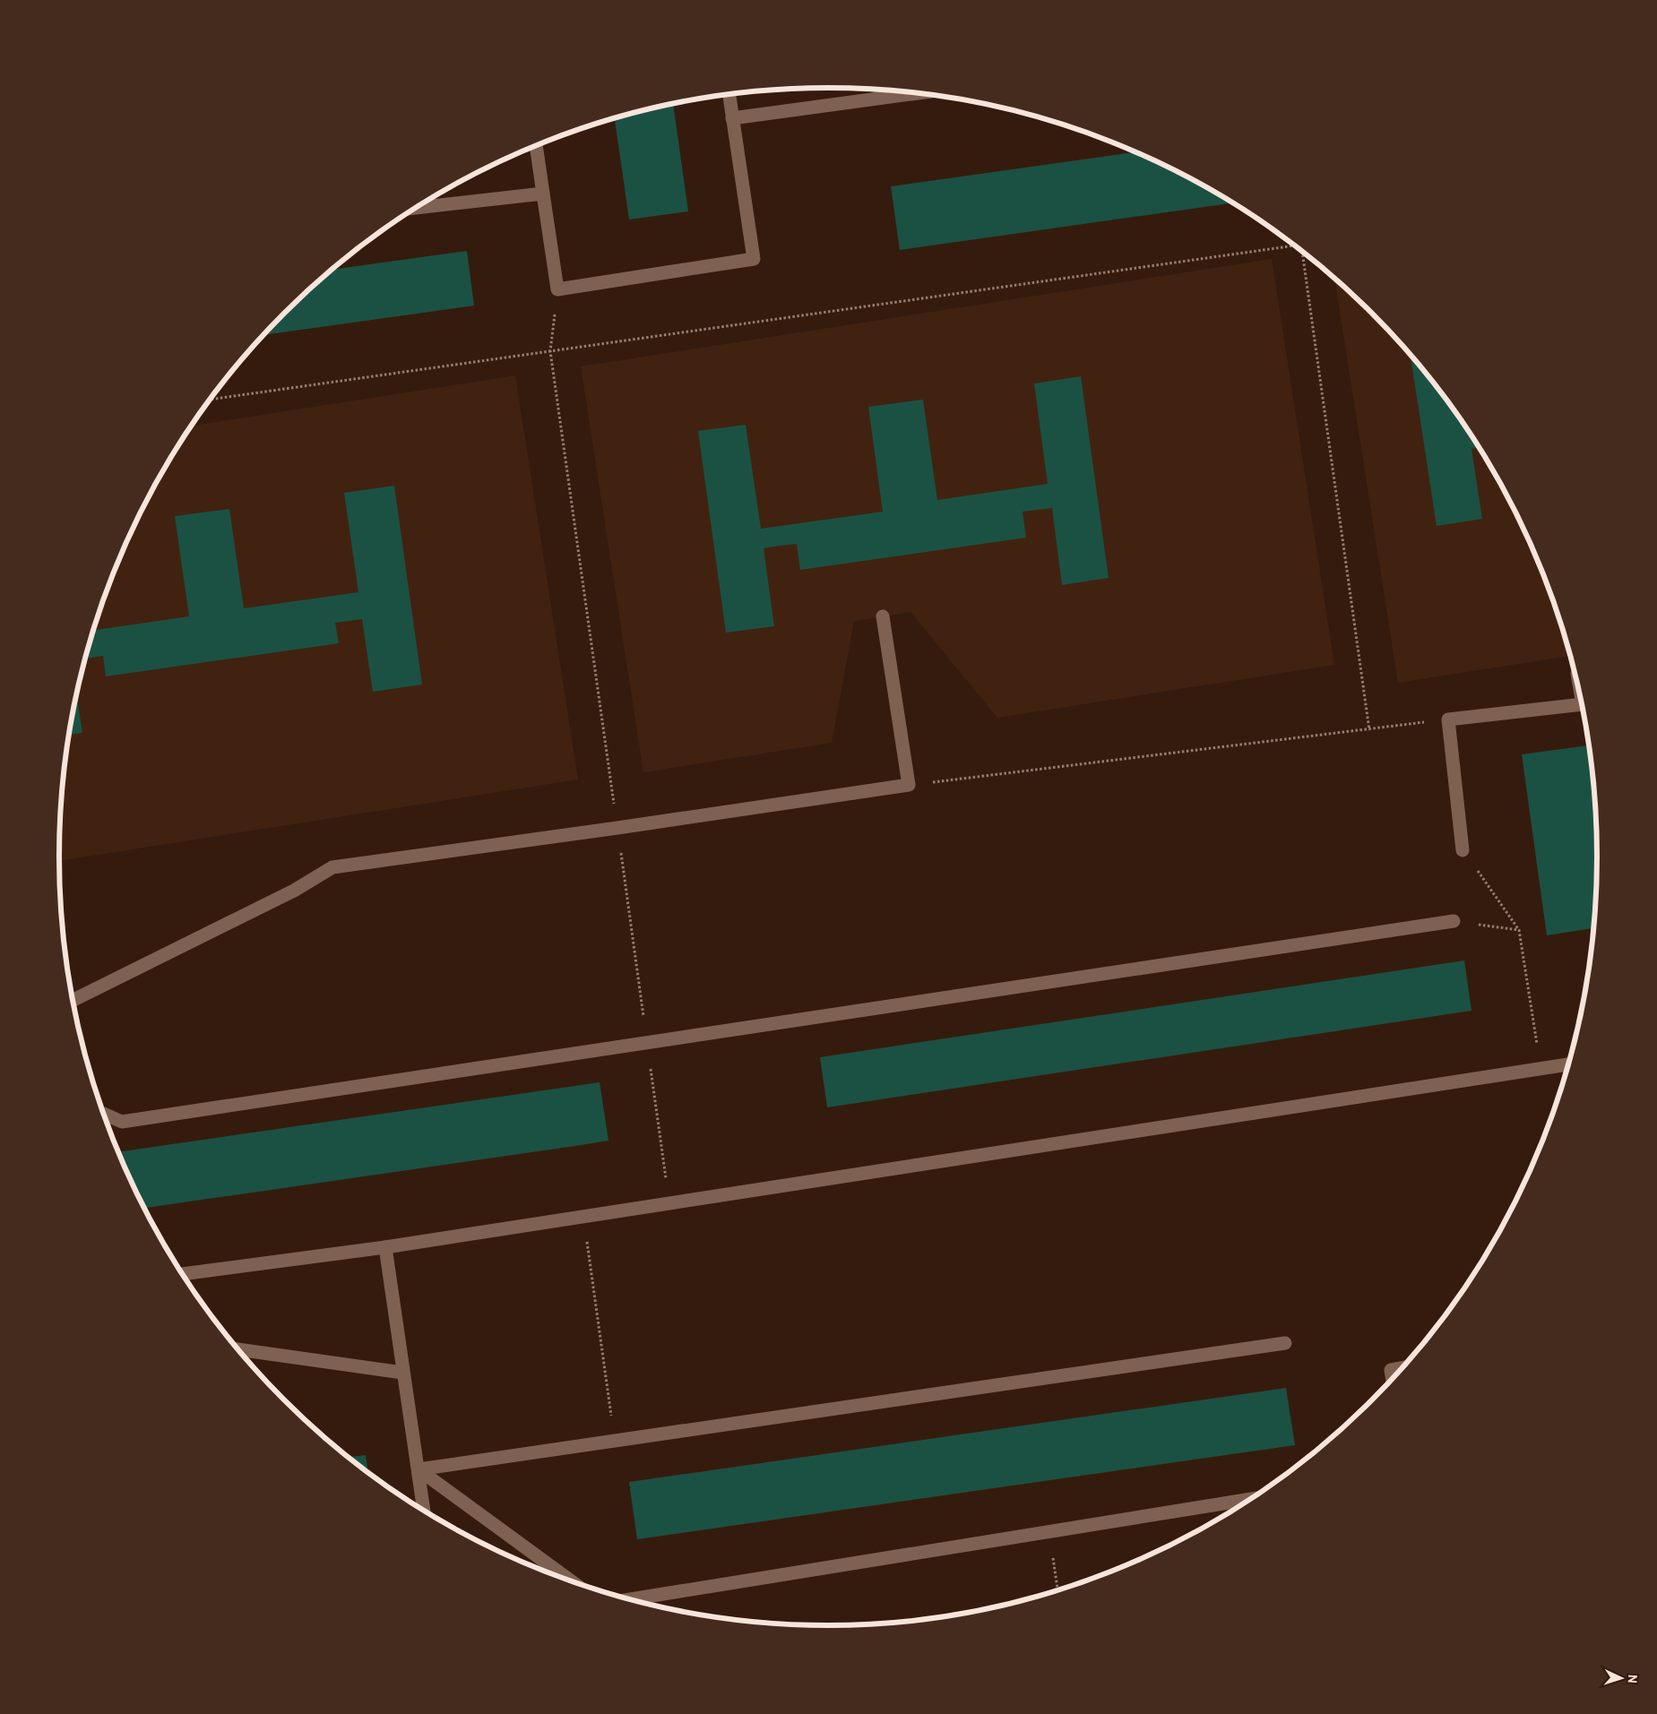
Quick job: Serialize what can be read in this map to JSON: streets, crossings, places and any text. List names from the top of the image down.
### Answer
{
  "north": "right"
}
